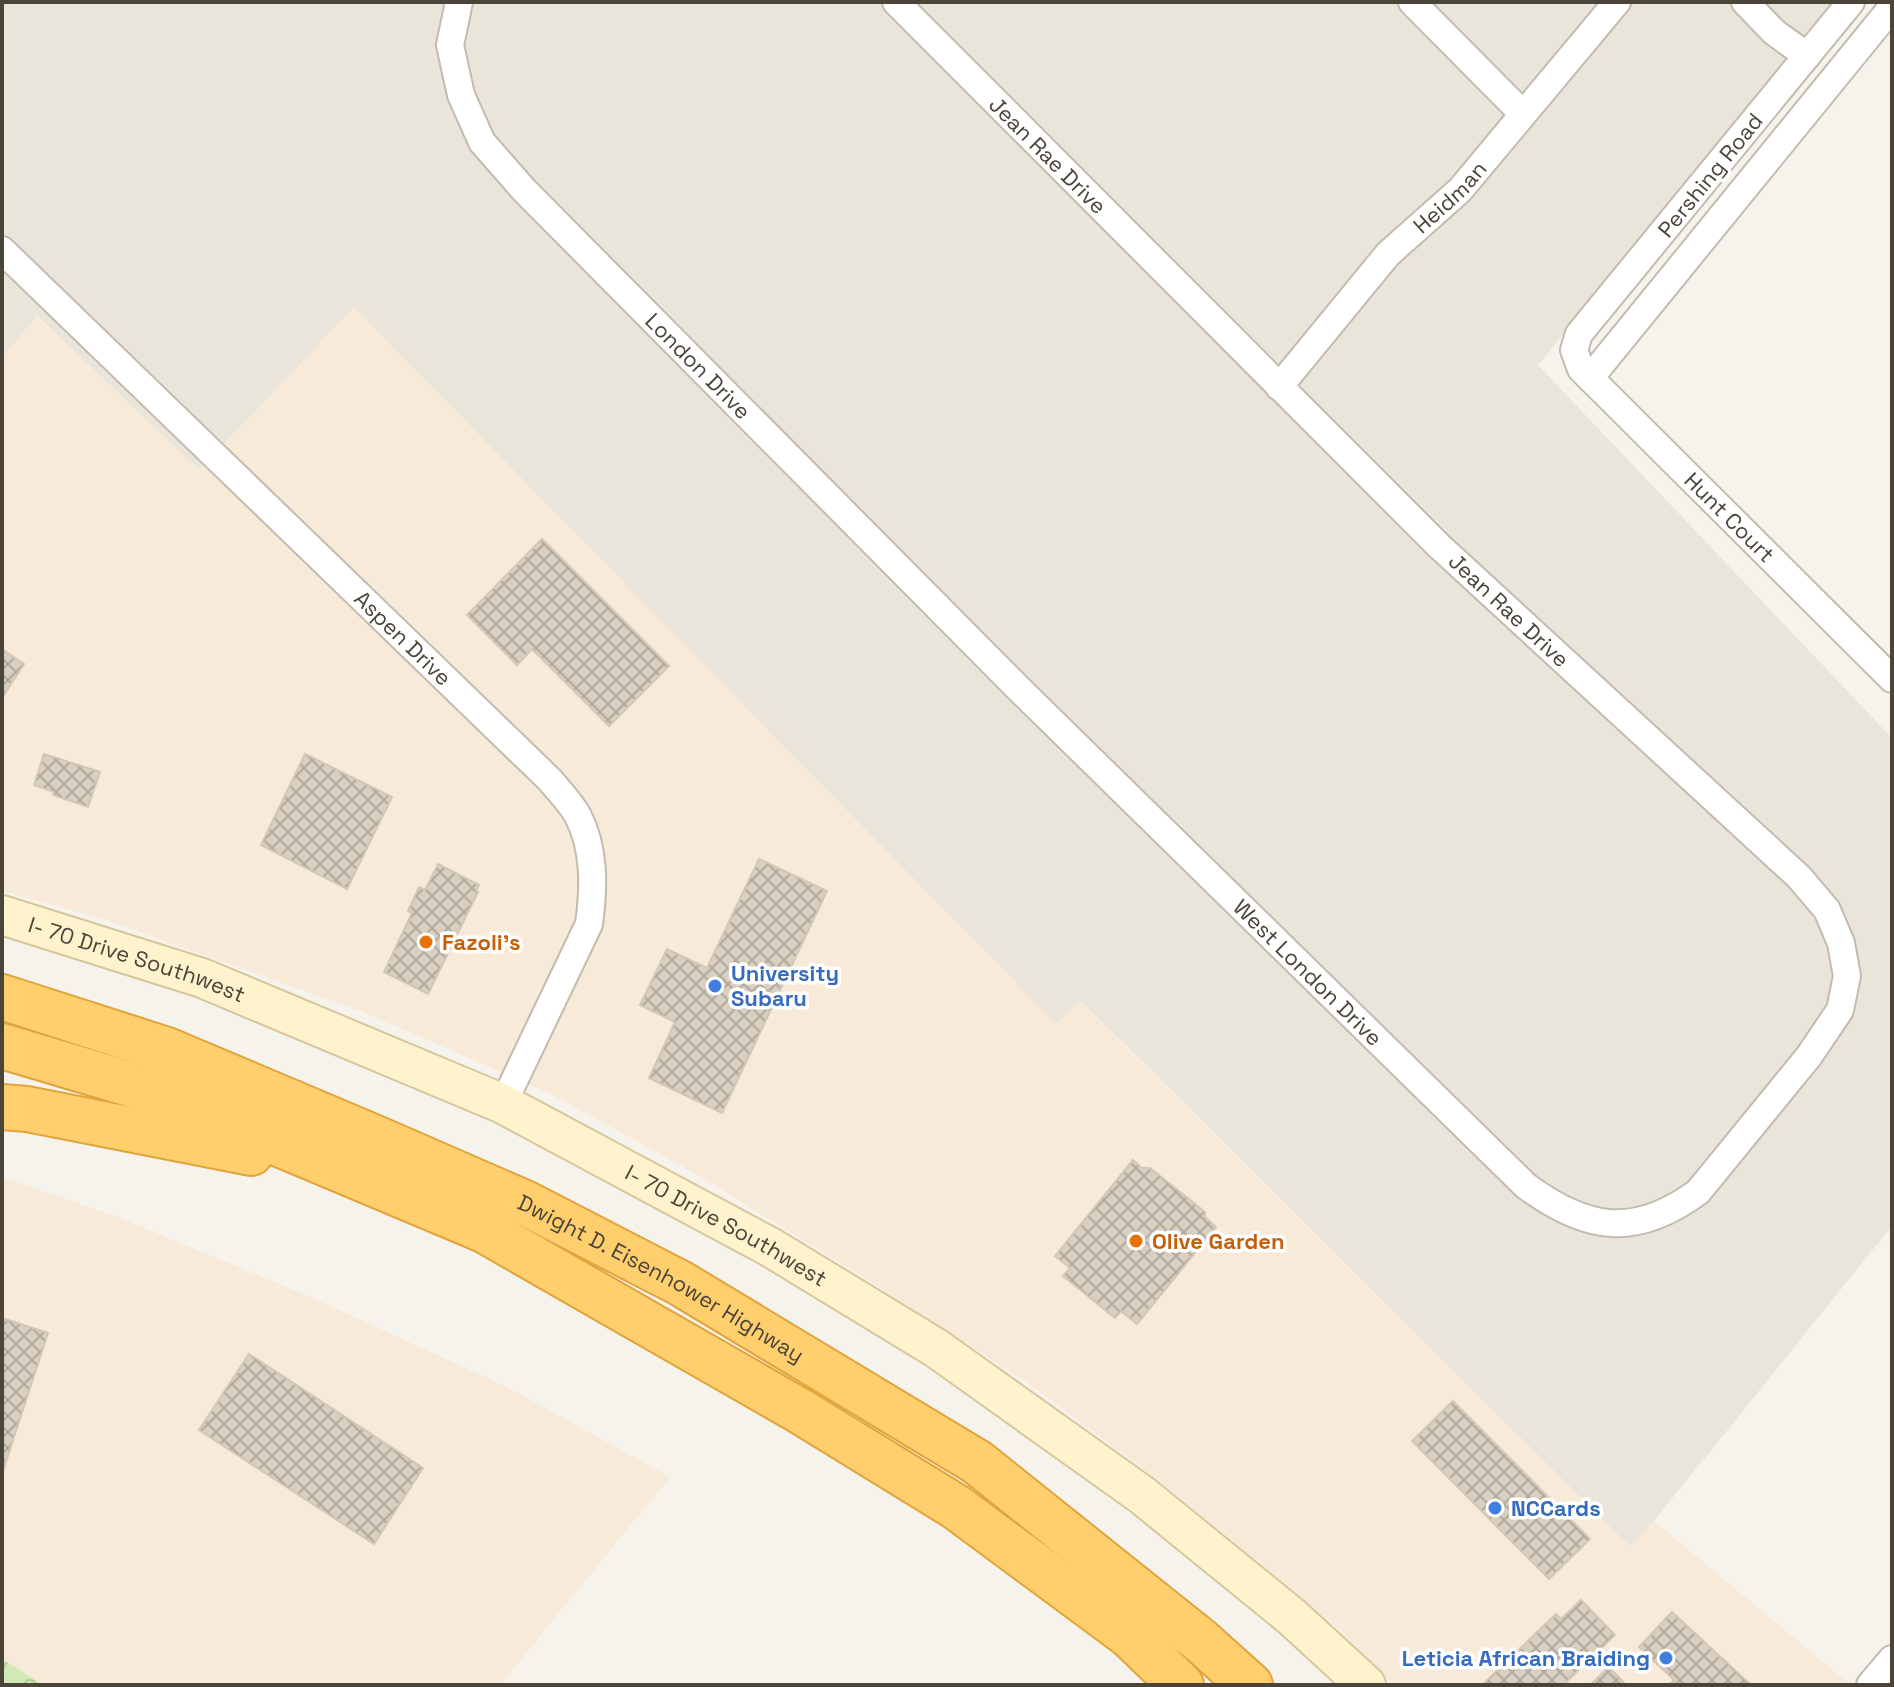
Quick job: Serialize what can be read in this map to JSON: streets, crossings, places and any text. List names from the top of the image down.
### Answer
{
  "streets": {
    "highway": ["Dwight D. Eisenhower Highway"],
    "street": [
      "Jean Rae Drive",
      "Pershing Road",
      "Heidman",
      "London Drive",
      "Hunt Court",
      "Aspen Drive",
      "I- 70 Drive Southwest",
      "West London Drive"
    ]
  },
  "crossings": [
    ["Jean Rae Drive", "Heidman"],
    ["Jean Rae Drive", "West London Drive"],
    ["Pershing Road", "Hunt Court"],
    ["London Drive", "West London Drive"],
    ["Aspen Drive", "I- 70 Drive Southwest"]
  ],
  "places": [
    "Fazoli's",
    "University Subaru",
    "Olive Garden",
    "NCCards",
    "Leticia African Braiding"
  ]
}
